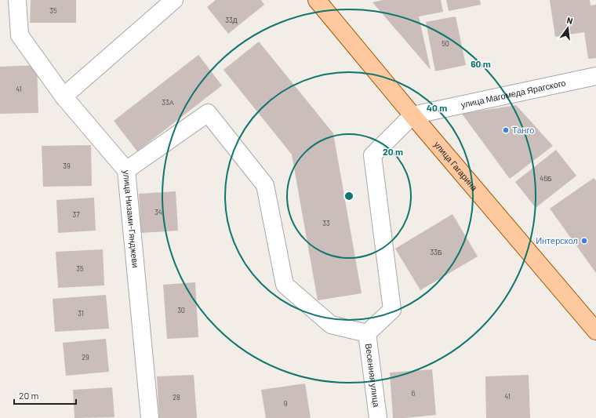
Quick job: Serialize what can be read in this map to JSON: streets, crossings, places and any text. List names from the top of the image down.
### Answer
{
  "streets": {
    "main road": ["улица Гагарина"],
    "street": ["улица Магомеда Ярагского", "улица Низами-Гянджеви", "Весенняя улица"]
  },
  "crossings": [
    ["улица Магомеда Ярагского", "улица Гагарина"]
  ],
  "places": ["Танго", "Интерскол"],
  "house_numbers": [
    "35",
    "33Д",
    "50",
    "41",
    "33А",
    "39",
    "46Б",
    "34",
    "37",
    "33",
    "33Б",
    "35",
    "30",
    "31",
    "29",
    "6",
    "41",
    "28",
    "9"
  ],
  "scale_bar": "20 m",
  "north": "top",
  "rings": ["60 m", "40 m", "20 m"]
}
